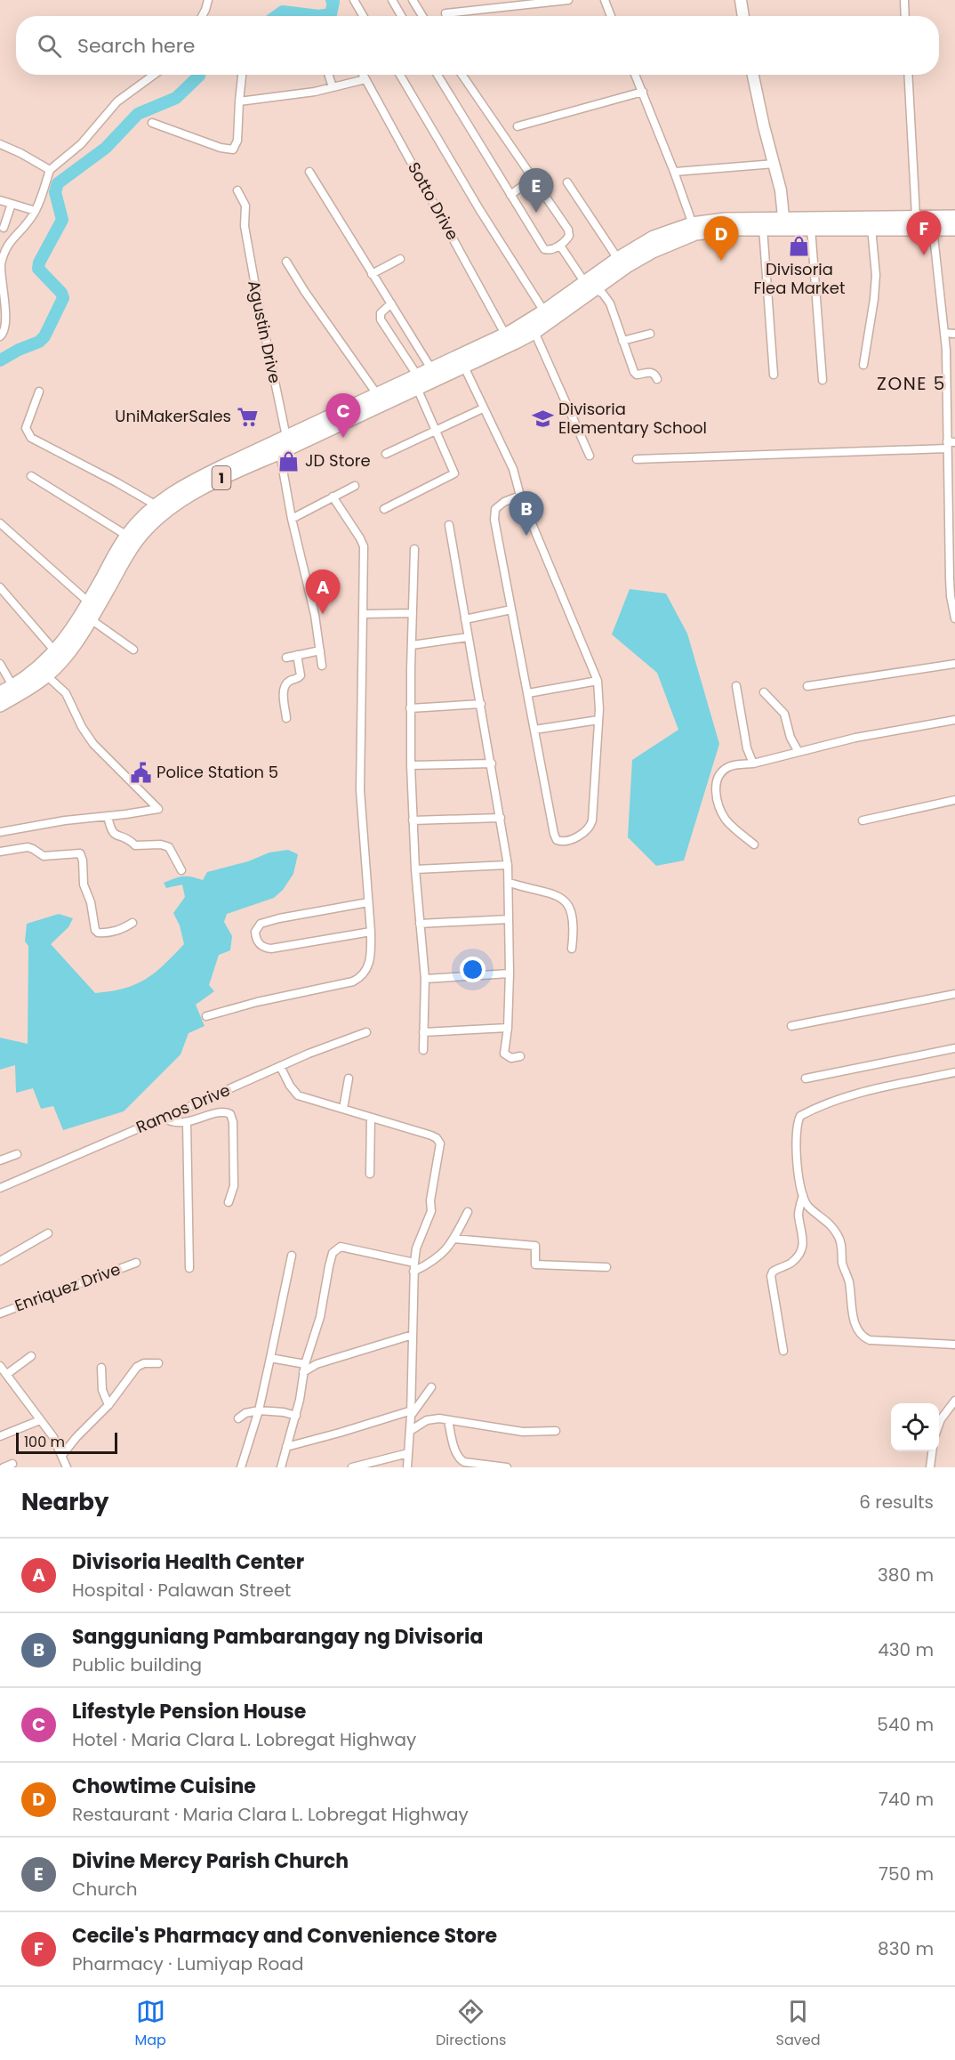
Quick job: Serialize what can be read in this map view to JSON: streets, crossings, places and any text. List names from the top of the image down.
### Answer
{
  "streets": {
    "highway": ["1"],
    "street": [
      "Sotto Drive",
      "Agustin Drive",
      "Ramos Drive",
      "Enriquez Drive"
    ]
  },
  "crossings": [
    ["Sotto Drive", "1"],
    ["Agustin Drive", "1"]
  ],
  "districts": ["ZONE 5"],
  "places": {
    "shop": ["Divisoria Flea Market", "JD Store"],
    "supermarket": ["UniMakerSales"],
    "school or university": ["Divisoria Elementary School"],
    "public building": ["Police Station 5"]
  },
  "scale_bar": "100 m",
  "page": {
    "search": "Search here",
    "pins": [
      "E",
      "F",
      "D",
      "C",
      "B",
      "A"
    ],
    "scale": "100 m",
    "heading": ["Nearby", "6 results"],
    "list": [
      {
        "mark": "A",
        "name": "Divisoria Health Center",
        "note": "Hospital · Palawan Street",
        "value": "380 m"
      },
      {
        "mark": "B",
        "name": "Sangguniang Pambarangay ng Divisoria",
        "note": "Public building",
        "value": "430 m"
      },
      {
        "mark": "C",
        "name": "Lifestyle Pension House",
        "note": "Hotel · Maria Clara L. Lobregat Highway",
        "value": "540 m"
      },
      {
        "mark": "D",
        "name": "Chowtime Cuisine",
        "note": "Restaurant · Maria Clara L. Lobregat Highway",
        "value": "740 m"
      },
      {
        "mark": "E",
        "name": "Divine Mercy Parish Church",
        "note": "Church",
        "value": "750 m"
      },
      {
        "mark": "F",
        "name": "Cecile's Pharmacy and Convenience Store",
        "note": "Pharmacy · Lumiyap Road",
        "value": "830 m"
      }
    ],
    "nav": ["Map", "Directions", "Saved"]
  }
}
